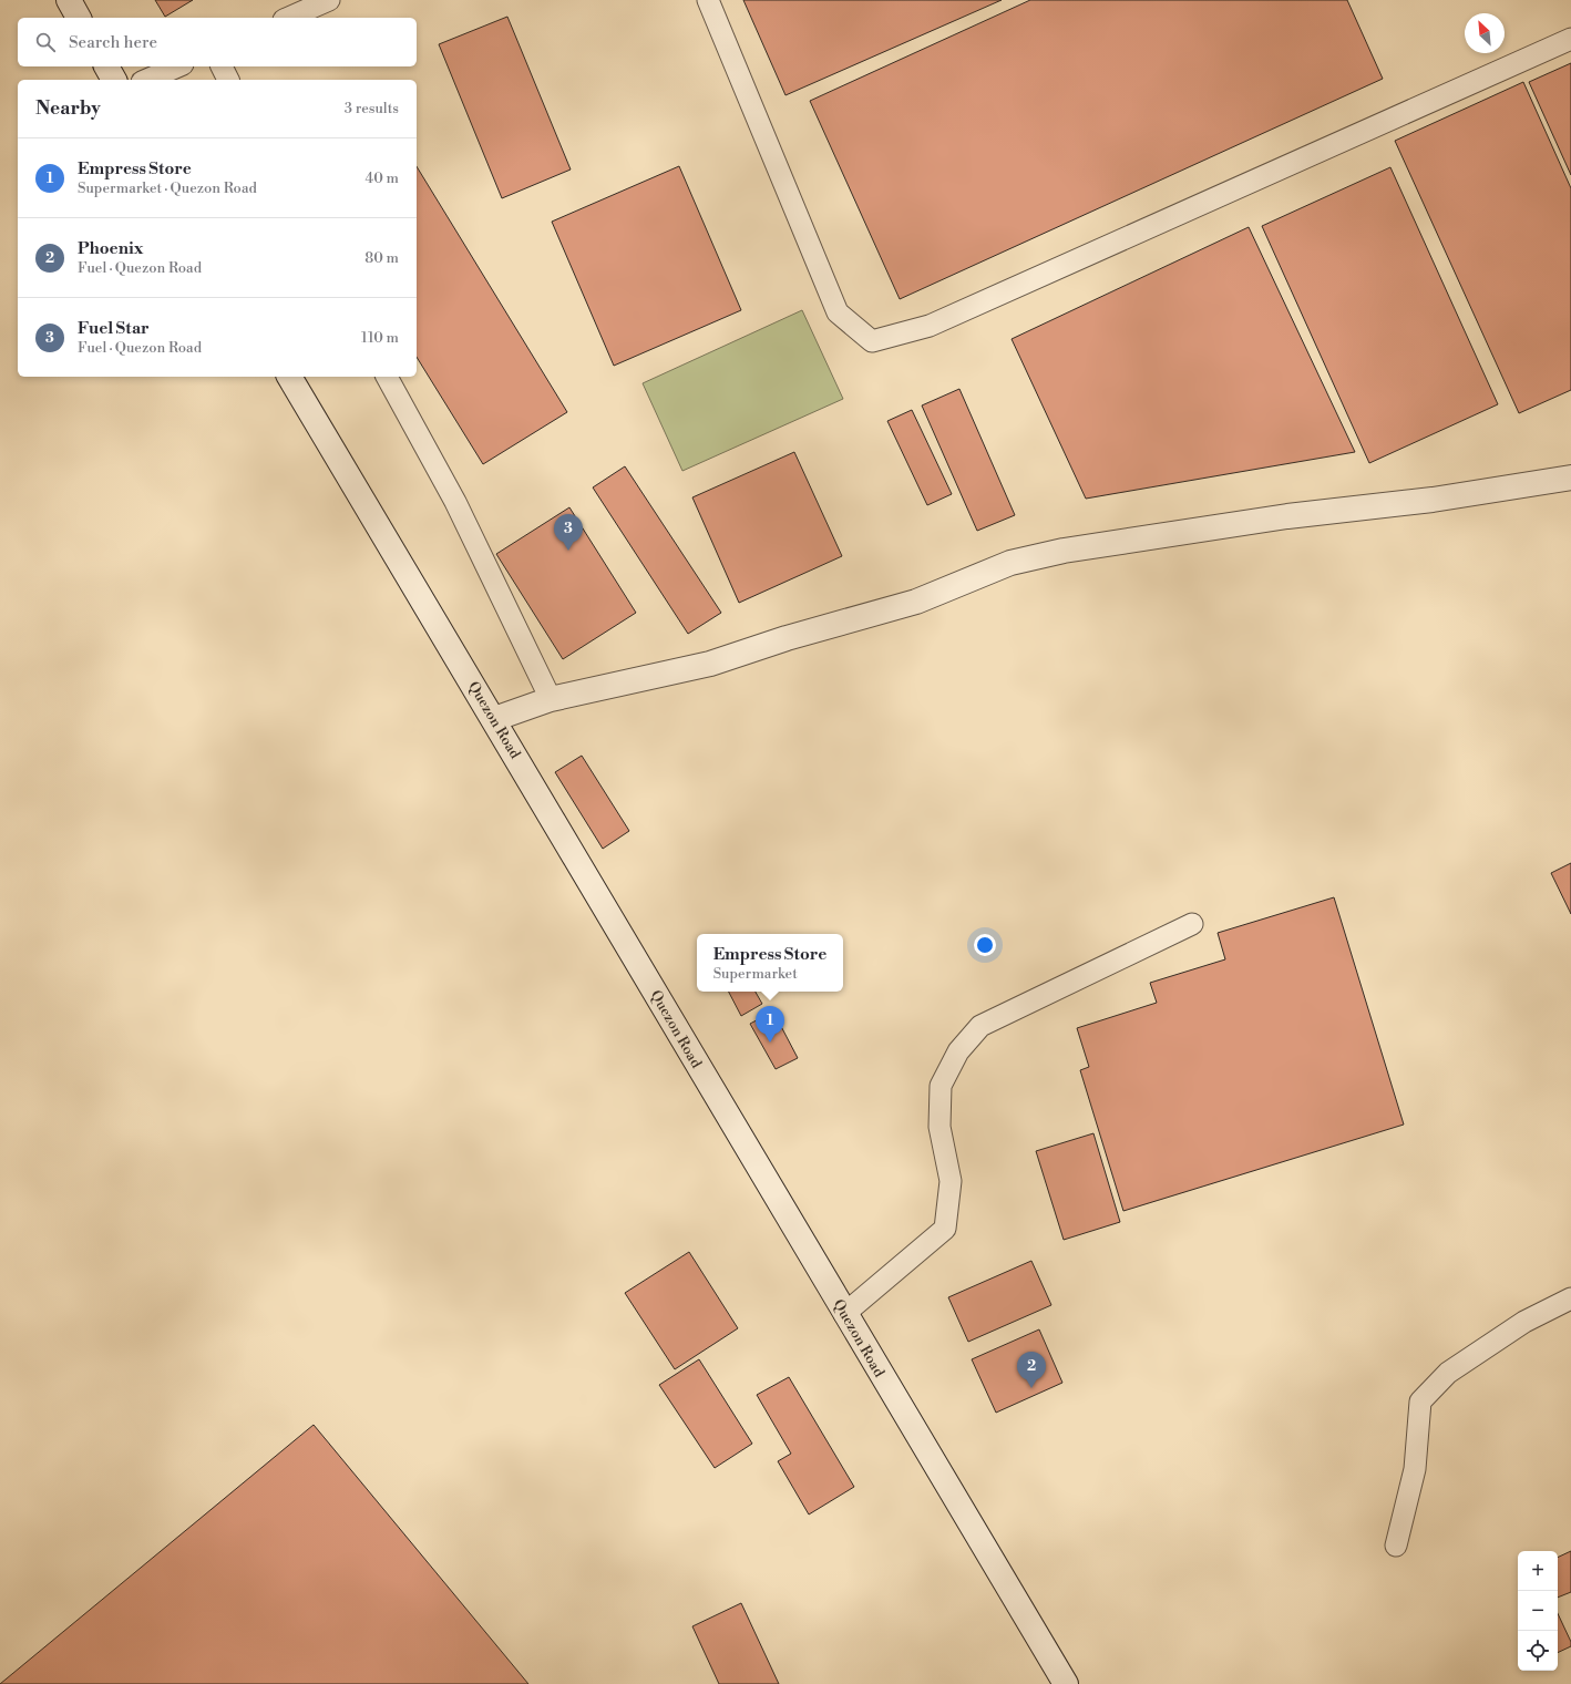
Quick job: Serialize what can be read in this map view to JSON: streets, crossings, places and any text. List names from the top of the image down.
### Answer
{
  "streets": {
    "main road": ["Quezon Road"]
  },
  "north": "top left",
  "page": {
    "search": "Search here",
    "heading": ["Nearby", "3 results"],
    "list": [
      {
        "mark": "1",
        "name": "Empress Store",
        "note": "Supermarket · Quezon Road",
        "value": "40 m"
      },
      {
        "mark": "2",
        "name": "Phoenix",
        "note": "Fuel · Quezon Road",
        "value": "80 m"
      },
      {
        "mark": "3",
        "name": "Fuel Star",
        "note": "Fuel · Quezon Road",
        "value": "110 m"
      }
    ],
    "pins": ["3", "1", "2"],
    "popup": ["Empress Store", "Supermarket"],
    "map_buttons": ["+", "−"]
  }
}
